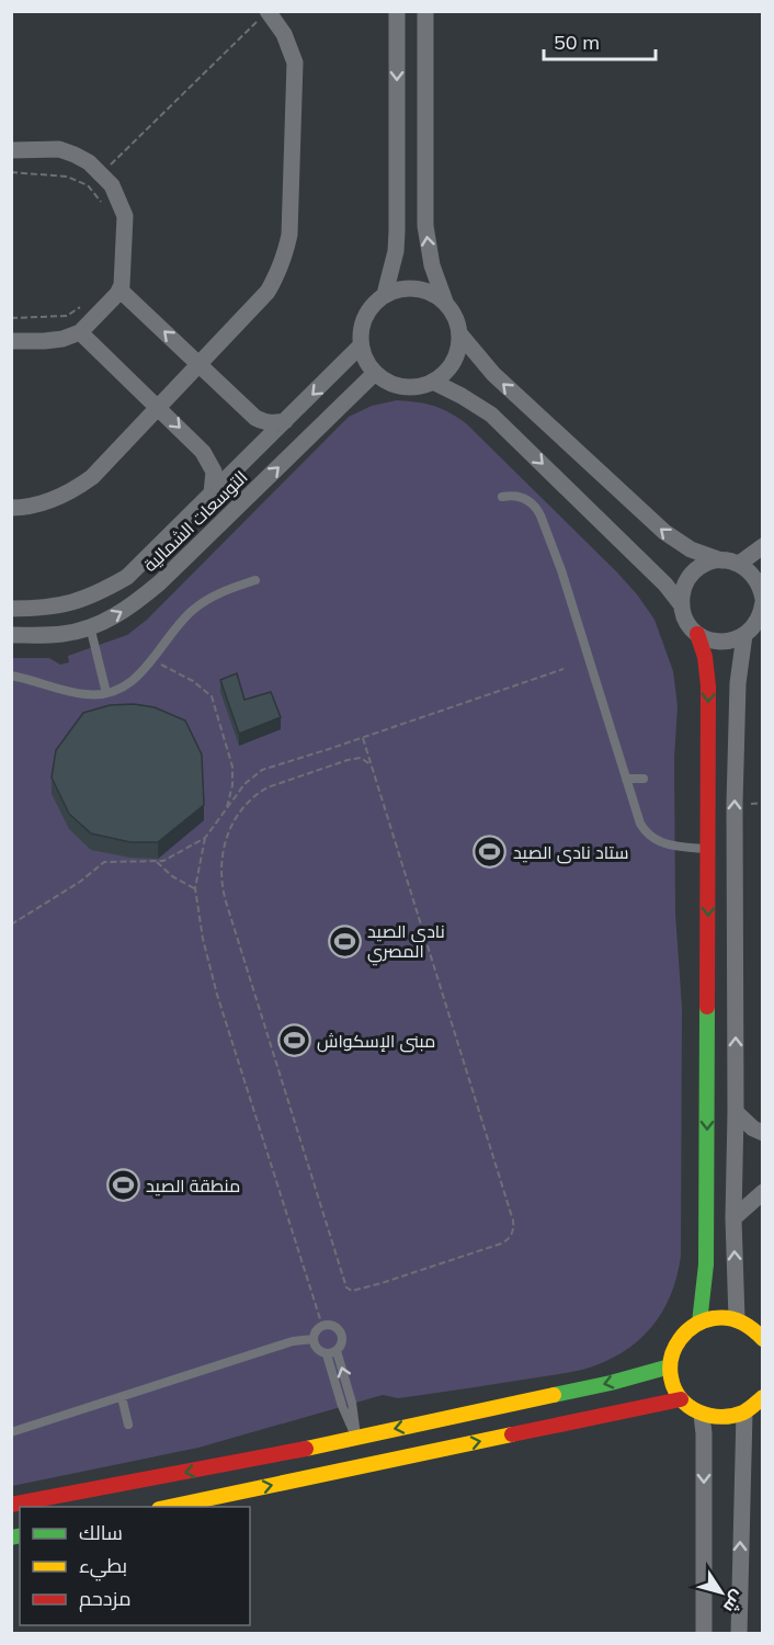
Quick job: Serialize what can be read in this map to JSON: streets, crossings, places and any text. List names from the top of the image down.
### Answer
{
  "streets": {
    "street": ["التوسعات الشمالية"]
  },
  "places": {
    "sports": [
      "ستاد نادى الصيد",
      "نادى الصيد المصري",
      "مبنى الإسكواش",
      "منطقة الصيد"
    ]
  },
  "legend": ["سالك", "بطيء", "مزدحم"],
  "scale_bar": "50 m",
  "north": "bottom right"
}
